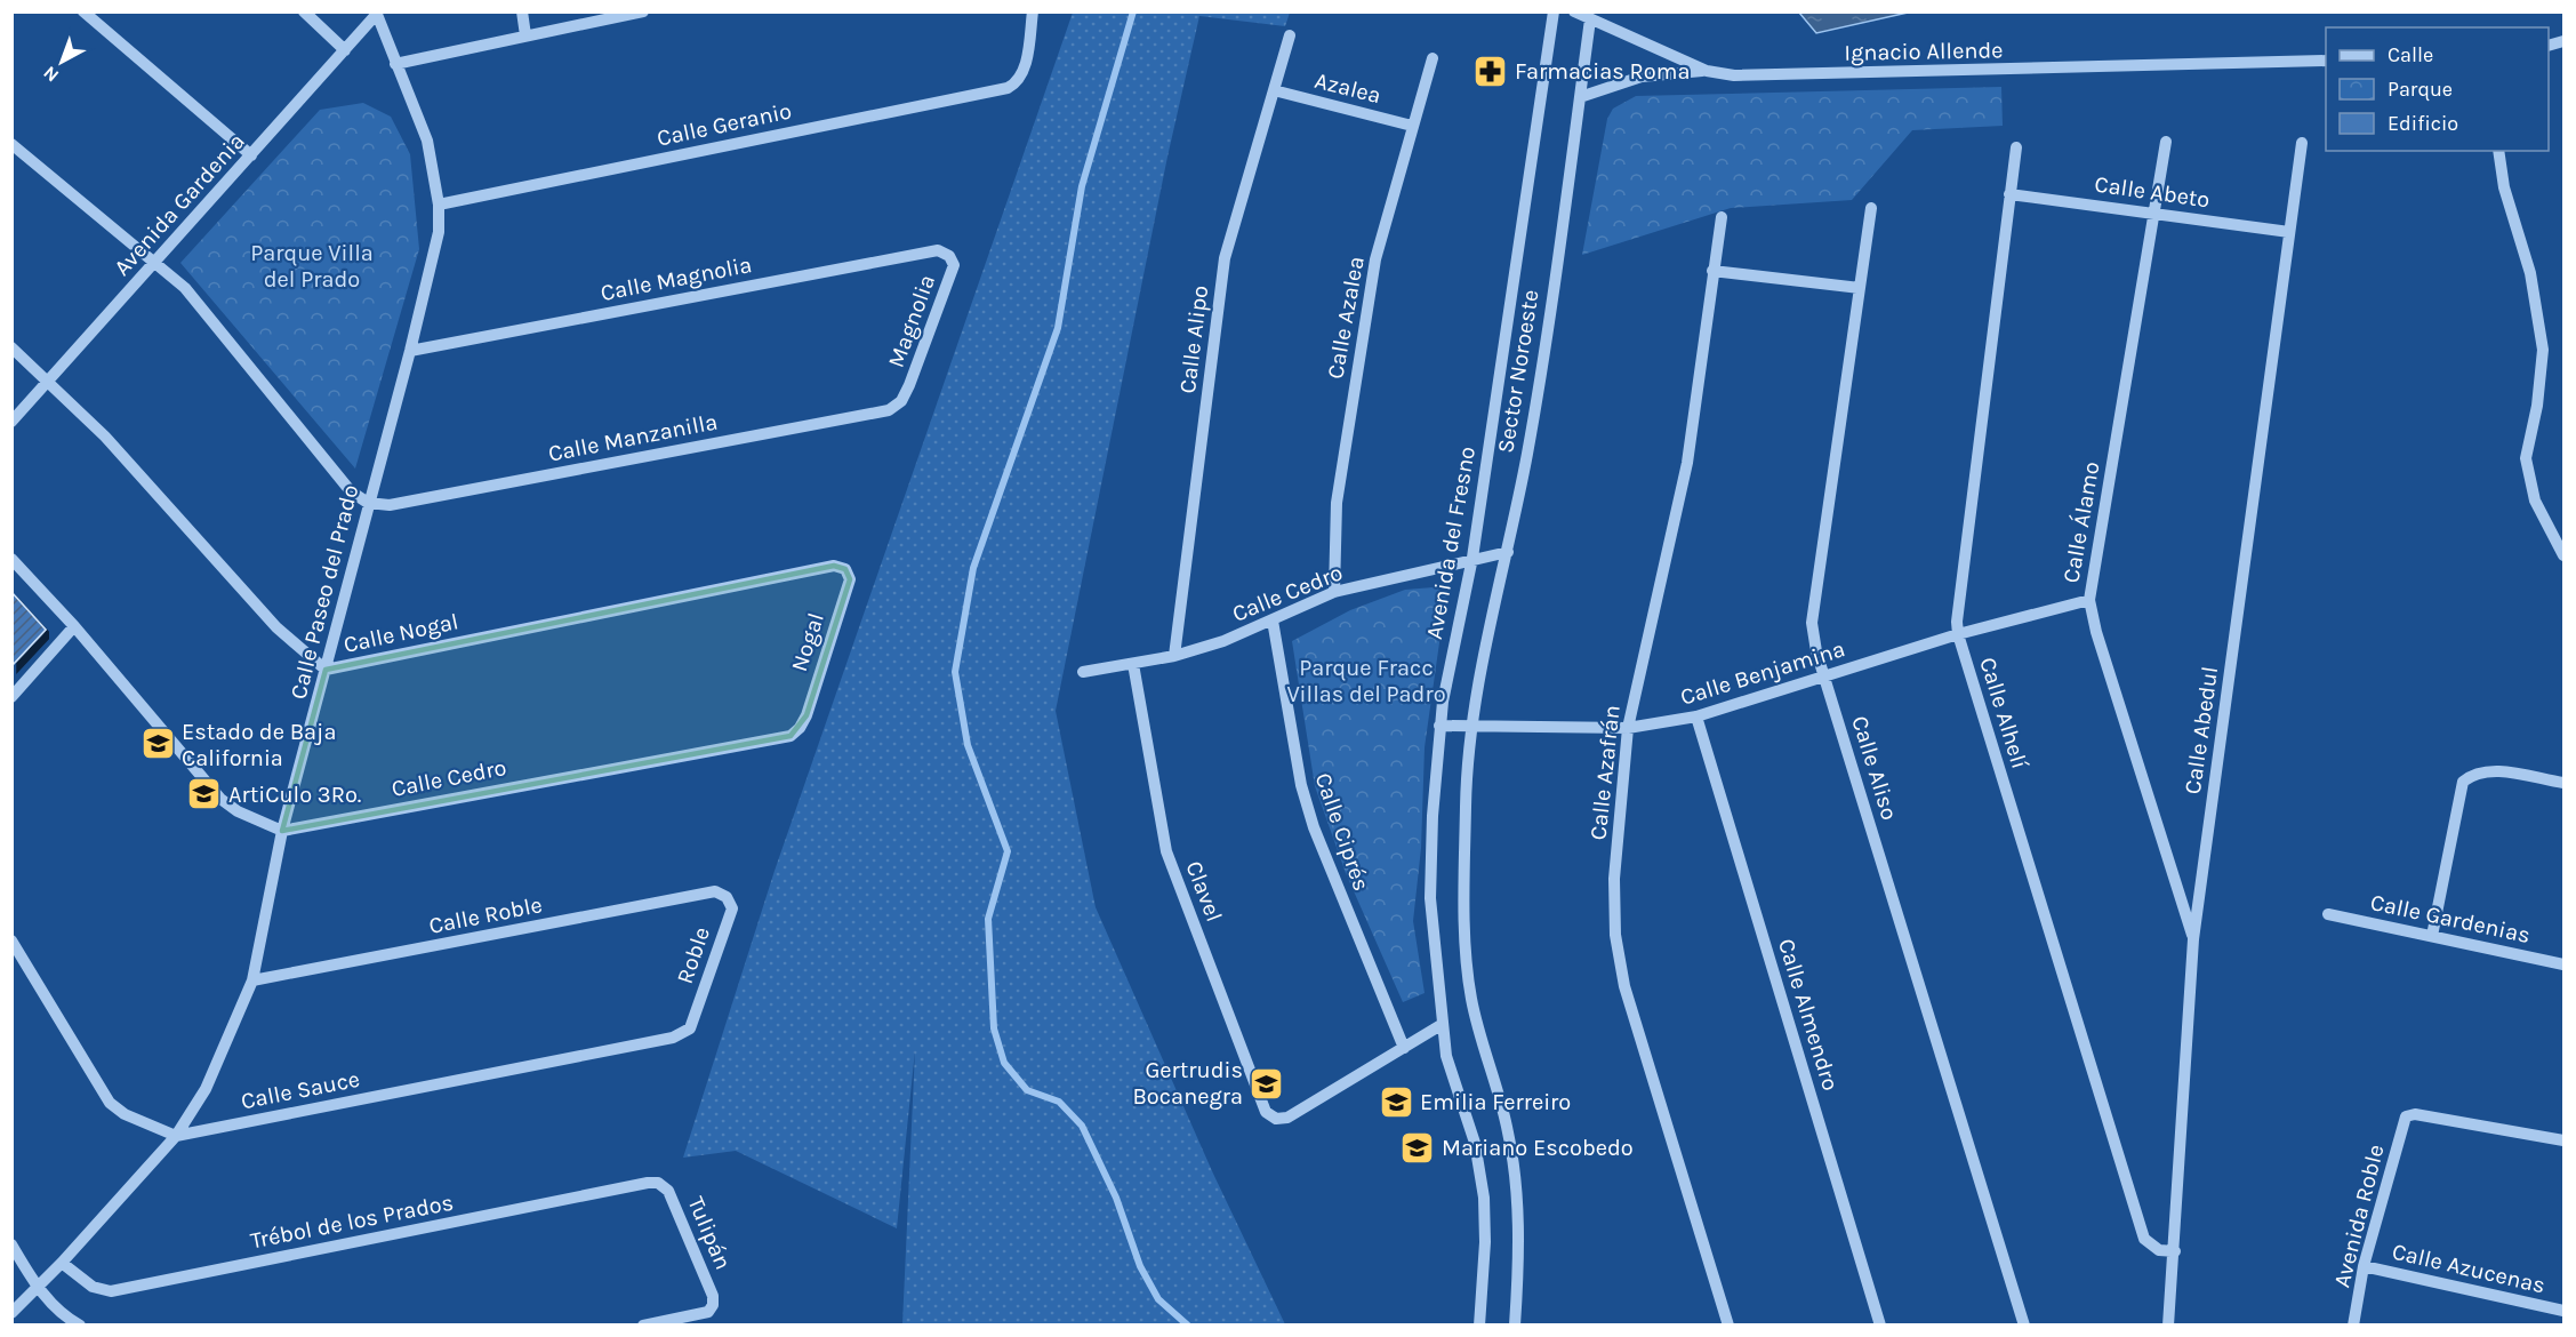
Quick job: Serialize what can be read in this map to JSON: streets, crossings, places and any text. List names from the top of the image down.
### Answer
{
  "streets": {
    "street": [
      "Ignacio Allende",
      "Azalea",
      "Calle Geranio",
      "Calle Abeto",
      "Avenida Gardenia",
      "Calle Magnolia",
      "Calle Azalea",
      "Magnolia",
      "Calle Alipo",
      "Sector Noroeste",
      "Calle Manzanilla",
      "Calle Álamo",
      "Avenida del Fresno",
      "Calle Paseo del Prado",
      "Calle Cedro",
      "Calle Nogal",
      "Nogal",
      "Calle Benjamina",
      "Calle Alhelí",
      "Calle Abedul",
      "Calle Aliso",
      "Calle Azafrán",
      "Calle Ciprés",
      "Clavel",
      "Calle Roble",
      "Calle Gardenias",
      "Roble",
      "Calle Almendro",
      "Calle Sauce",
      "Avenida Roble",
      "Trébol de los Prados",
      "Tulipán",
      "Calle Azucenas"
    ]
  },
  "crossings": [
    ["Ignacio Allende", "Sector Noroeste"],
    ["Azalea", "Calle Azalea"],
    ["Azalea", "Calle Alipo"],
    ["Calle Geranio", "Calle Paseo del Prado"],
    ["Calle Abeto", "Calle Álamo"],
    ["Calle Abeto", "Calle Alhelí"],
    ["Calle Abeto", "Calle Abedul"],
    ["Avenida Gardenia", "Calle Paseo del Prado"],
    ["Avenida Gardenia", "Calle Nogal"],
    ["Calle Magnolia", "Magnolia"],
    ["Calle Magnolia", "Calle Paseo del Prado"],
    ["Calle Azalea", "Calle Cedro"],
    ["Magnolia", "Calle Manzanilla"],
    ["Calle Alipo", "Calle Cedro"],
    ["Sector Noroeste", "Calle Cedro"],
    ["Sector Noroeste", "Calle Benjamina"],
    ["Calle Manzanilla", "Calle Paseo del Prado"],
    ["Calle Álamo", "Calle Benjamina"],
    ["Calle Álamo", "Calle Abedul"],
    ["Avenida del Fresno", "Calle Cedro"],
    ["Avenida del Fresno", "Calle Benjamina"],
    ["Calle Paseo del Prado", "Calle Cedro"],
    ["Calle Paseo del Prado", "Calle Nogal"],
    ["Calle Paseo del Prado", "Calle Roble"],
    ["Calle Paseo del Prado", "Calle Sauce"],
    ["Calle Paseo del Prado", "Trébol de los Prados"],
    ["Calle Cedro", "Nogal"],
    ["Calle Cedro", "Calle Ciprés"],
    ["Calle Cedro", "Clavel"],
    ["Calle Nogal", "Nogal"],
    ["Calle Benjamina", "Calle Alhelí"],
    ["Calle Benjamina", "Calle Aliso"],
    ["Calle Benjamina", "Calle Azafrán"],
    ["Calle Benjamina", "Calle Almendro"],
    ["Calle Alhelí", "Calle Abedul"],
    ["Calle Ciprés", "Clavel"],
    ["Calle Roble", "Roble"],
    ["Roble", "Calle Sauce"],
    ["Avenida Roble", "Calle Azucenas"],
    ["Trébol de los Prados", "Tulipán"]
  ],
  "parks": ["Parque Villa del Prado", "Parque Fracc Villas del Padro"],
  "places": {
    "pharmacy": ["Farmacias Roma"],
    "school or university": [
      "Estado de Baja California",
      "ArtiCulo 3Ro.",
      "Gertrudis Bocanegra",
      "Emilia Ferreiro",
      "Mariano Escobedo"
    ]
  },
  "legend": ["Calle", "Parque", "Edificio"],
  "north": "bottom left"
}
